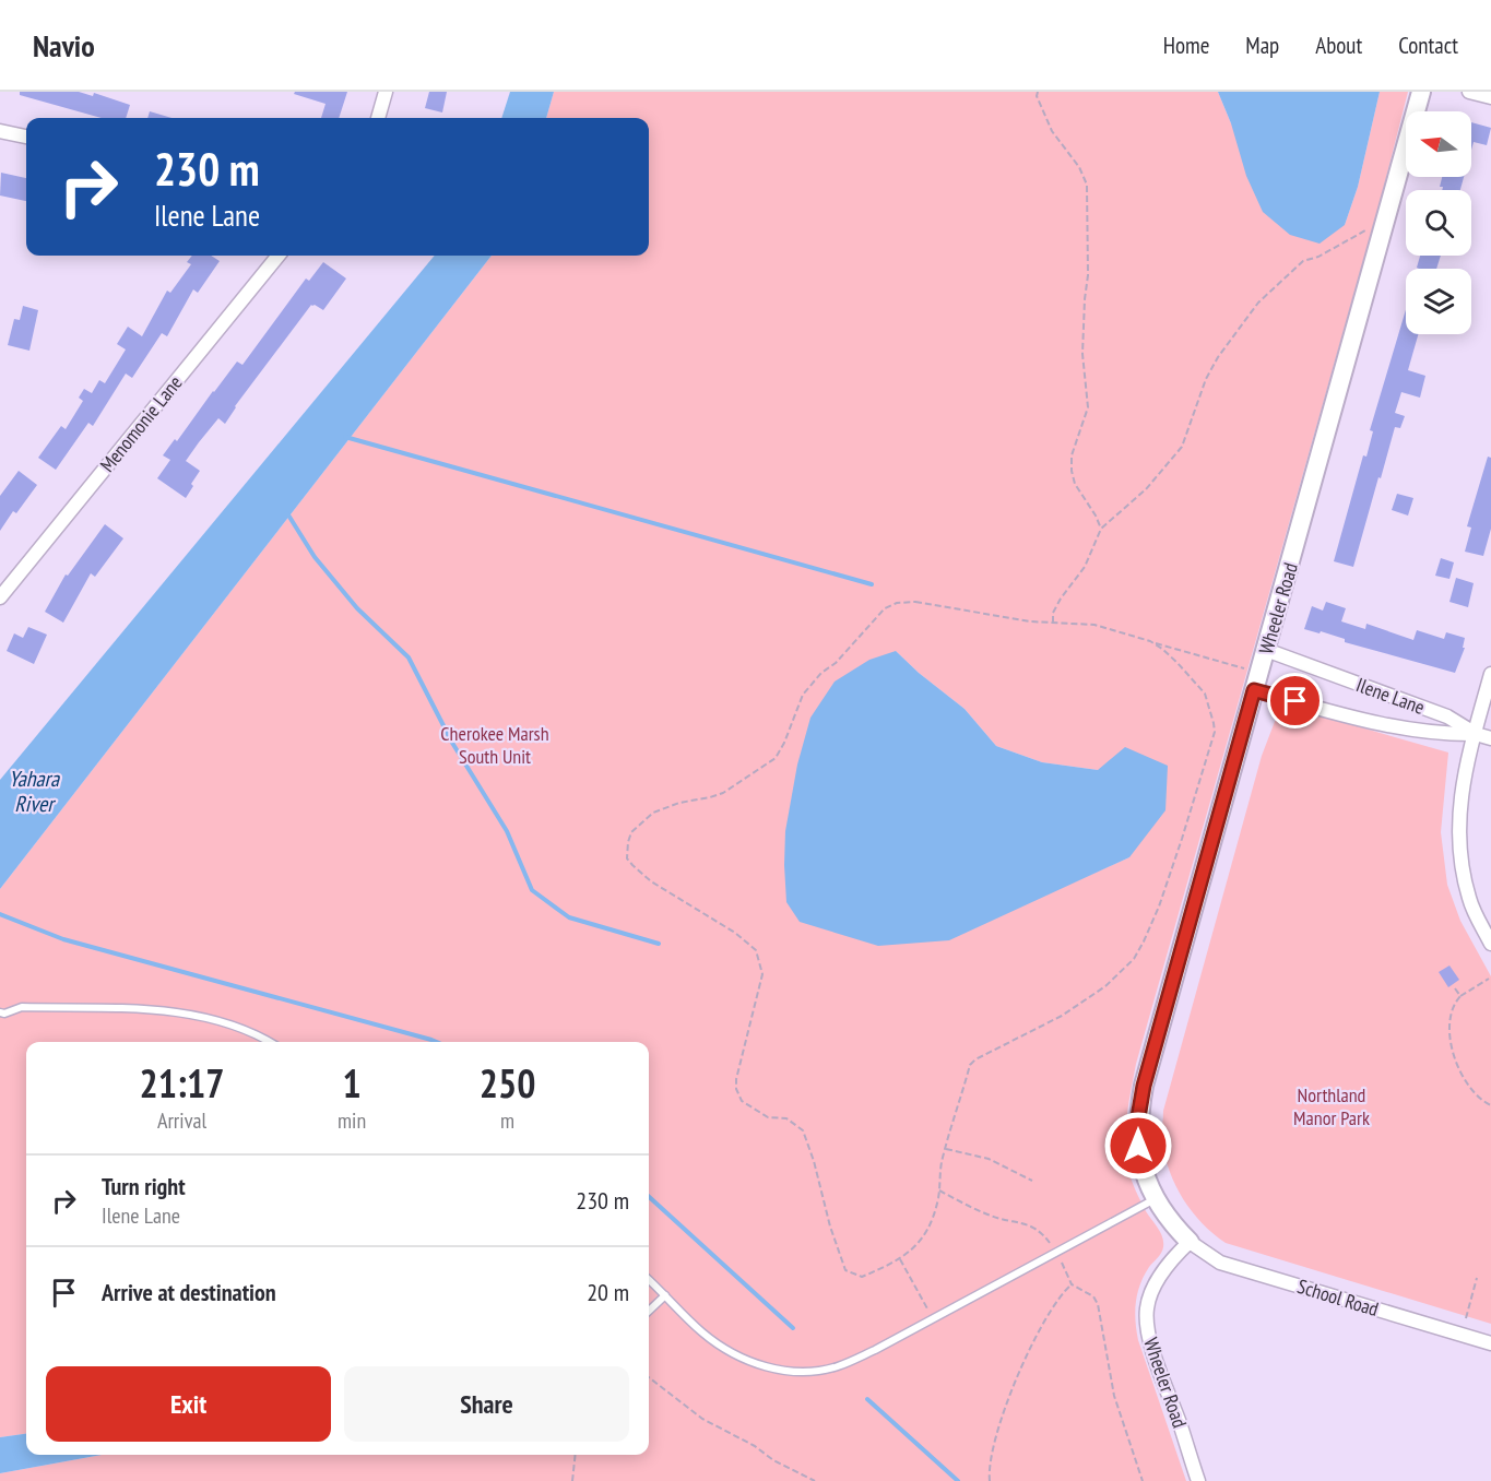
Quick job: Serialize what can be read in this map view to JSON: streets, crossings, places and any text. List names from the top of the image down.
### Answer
{
  "streets": {
    "street": [
      "Menomonie Lane",
      "Wheeler Road",
      "Ilene Lane",
      "School Road"
    ]
  },
  "crossings": [
    ["Wheeler Road", "Ilene Lane"],
    ["Wheeler Road", "School Road"]
  ],
  "water": ["Yahara River"],
  "parks": ["Cherokee Marsh South Unit", "Northland Manor Park"],
  "north": "left",
  "page": {
    "header": "Navio",
    "nav": [
      "Home",
      "Map",
      "About",
      "Contact"
    ],
    "turn": ["230 m", "Ilene Lane"],
    "eta": [
      "21:17",
      "Arrival",
      "1",
      "min",
      "250",
      "m"
    ],
    "list": [
      {
        "name": "Turn right",
        "note": "Ilene Lane",
        "value": "230 m"
      },
      {
        "name": "Arrive at destination",
        "value": "20 m"
      }
    ],
    "buttons": ["Exit", "Share"]
  }
}
